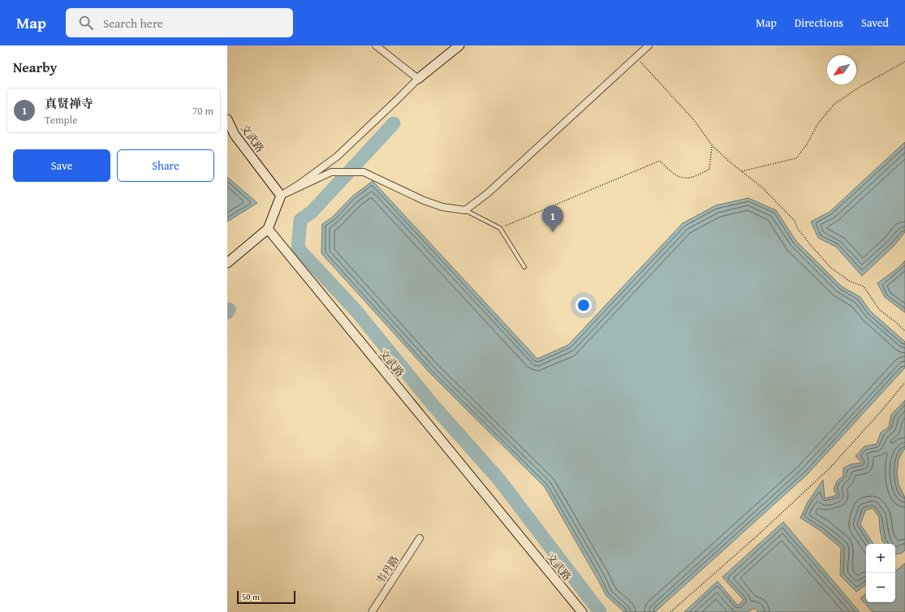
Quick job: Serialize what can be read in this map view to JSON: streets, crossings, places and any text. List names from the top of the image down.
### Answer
{
  "streets": {
    "main road": ["文武路"],
    "street": ["韦丹路"]
  },
  "scale_bar": "50 m",
  "north": "bottom left",
  "page": {
    "header": "Map",
    "search": "Search here",
    "nav": ["Map", "Directions", "Saved"],
    "heading": "Nearby",
    "list": [
      {
        "mark": "1",
        "name": "真贤禅寺",
        "note": "Temple",
        "value": "70 m"
      }
    ],
    "buttons": ["Save", "Share"],
    "pins": "1",
    "map_buttons": ["+", "−"],
    "scale": "50 m"
  }
}
